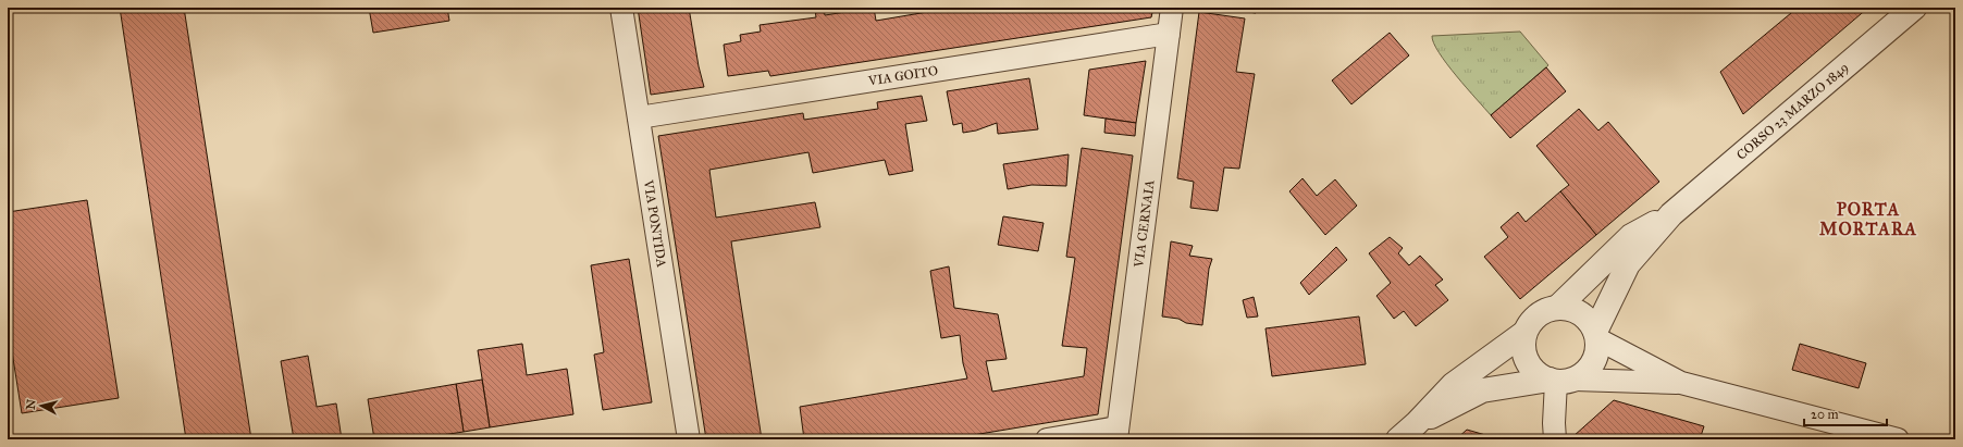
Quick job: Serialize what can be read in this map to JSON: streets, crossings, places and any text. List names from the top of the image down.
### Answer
{
  "streets": {
    "street": [
      "VIA GOITO",
      "CORSO 23 MARZO 1849",
      "VIA CERNAIA",
      "VIA PONTIDA"
    ]
  },
  "crossings": [
    ["VIA GOITO", "VIA CERNAIA"],
    ["VIA GOITO", "VIA PONTIDA"]
  ],
  "districts": ["PORTA MORTARA"],
  "scale_bar": "20 m",
  "north": "left"
}
